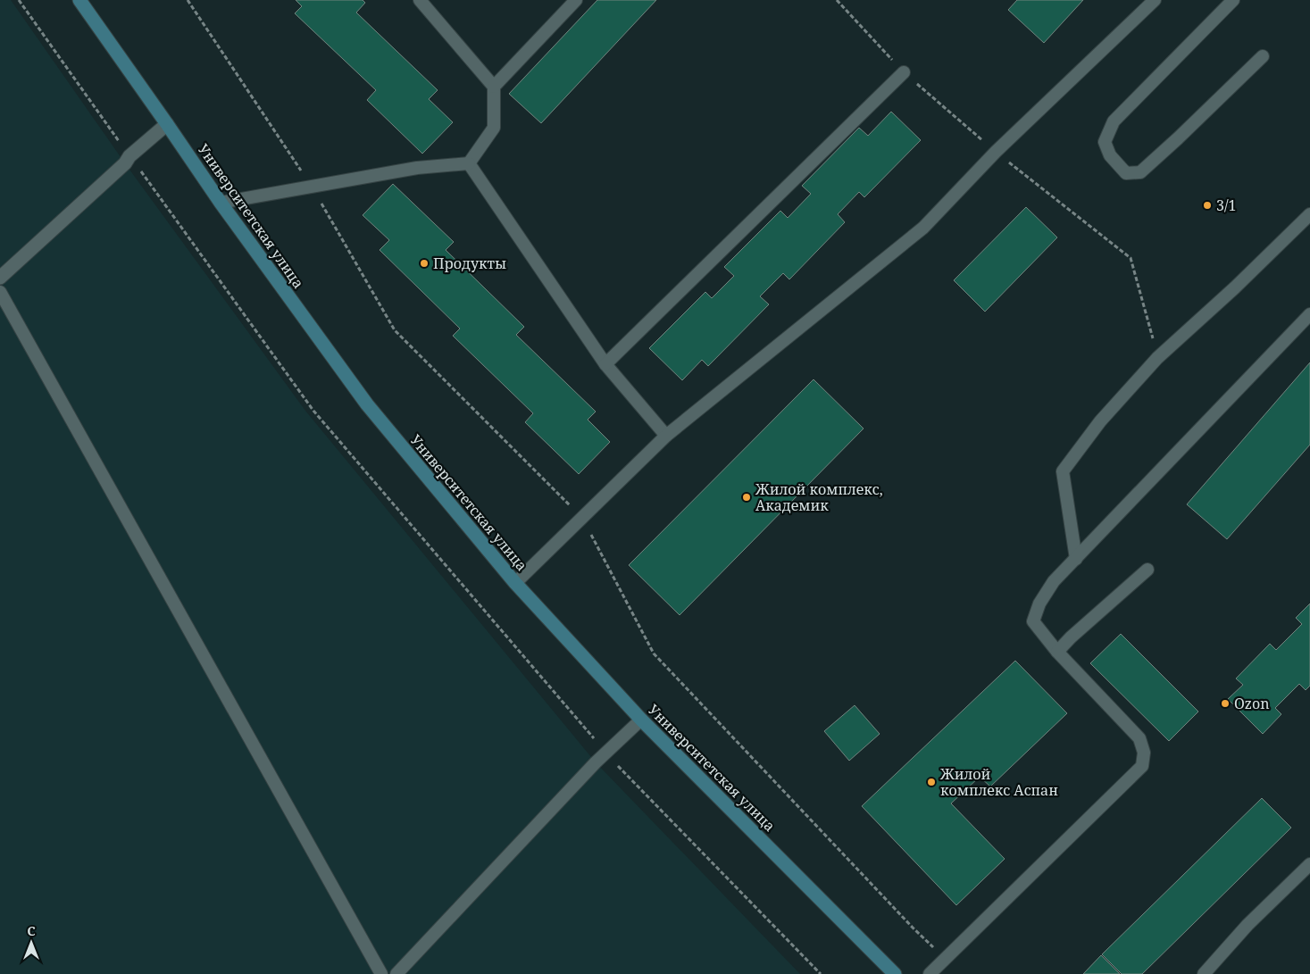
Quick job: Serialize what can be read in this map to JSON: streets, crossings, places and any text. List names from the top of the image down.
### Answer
{
  "streets": {
    "main road": ["Университетская улица"]
  },
  "places": [
    "3/1",
    "Продукты",
    "Жилой комплекс, Академик",
    "Ozon",
    "Жилой комплекс Аспан"
  ],
  "north": "top"
}
